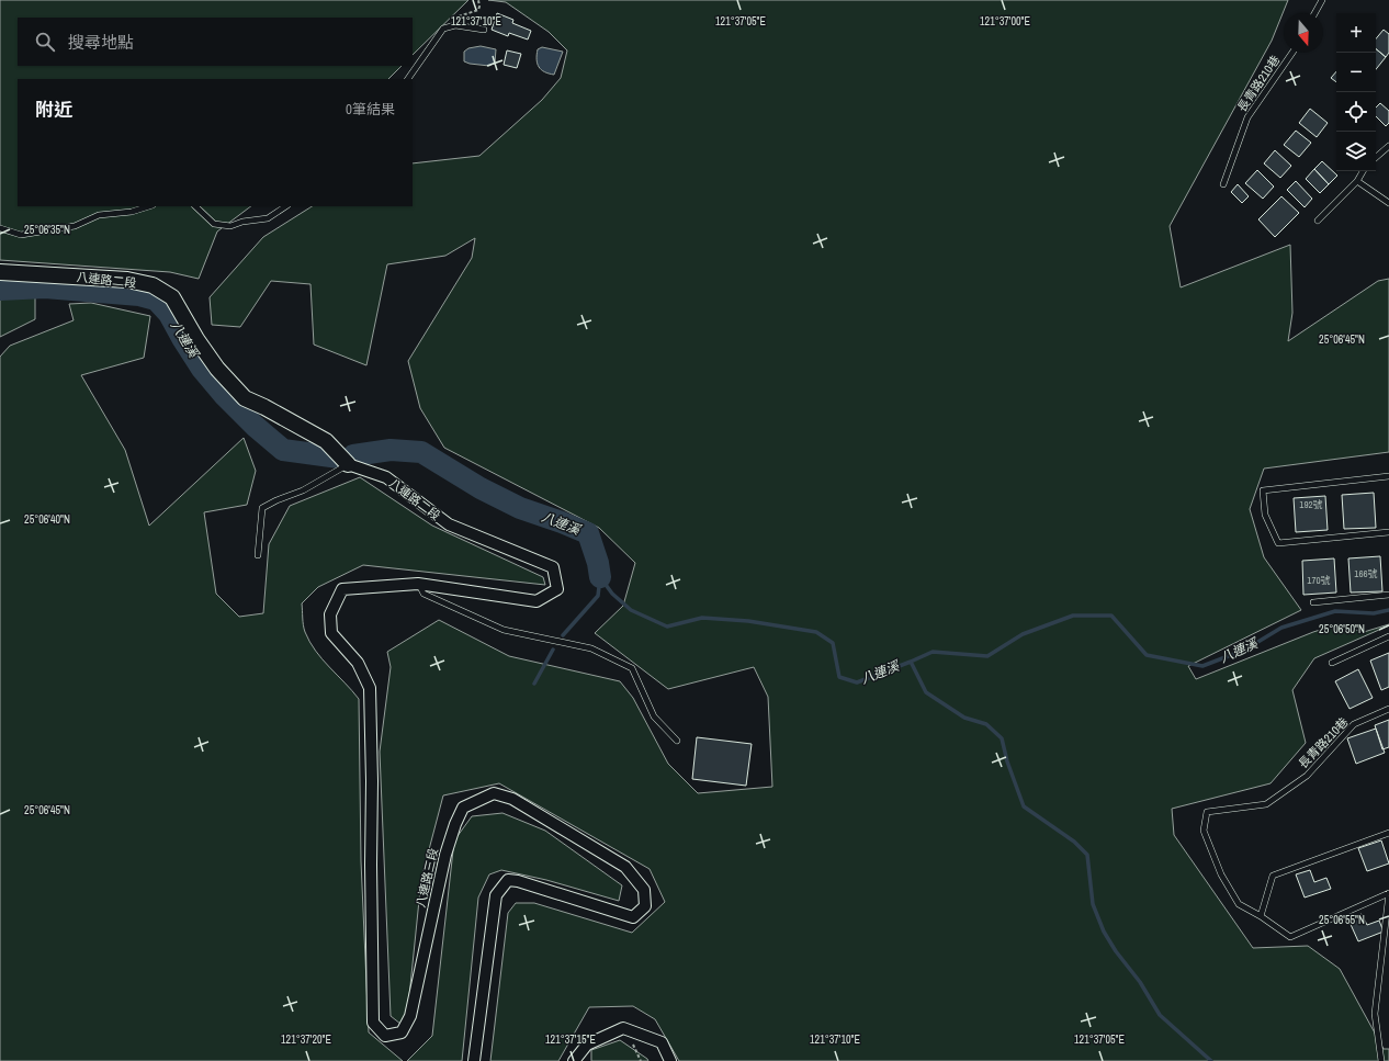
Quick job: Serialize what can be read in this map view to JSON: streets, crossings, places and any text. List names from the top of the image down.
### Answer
{
  "streets": {
    "street": ["八連路二段", "八連路三段"],
    "lane": ["長青路210巷"]
  },
  "crossings": [
    ["八連路二段", "八連路三段"]
  ],
  "water": ["八連溪"],
  "house_numbers": ["192號", "166號", "170號"],
  "north": "bottom",
  "page": {
    "map_buttons": ["+", "−"],
    "search": "搜尋地點",
    "heading": ["附近", "0筆結果"]
  },
  "coordinates": [
    "121°37'10\"E",
    "121°37'05\"E",
    "121°37'00\"E",
    "25°06'35\"N",
    "25°06'45\"N",
    "25°06'40\"N",
    "25°06'50\"N",
    "25°06'55\"N",
    "121°37'20\"E",
    "121°37'15\"E"
  ]
}
